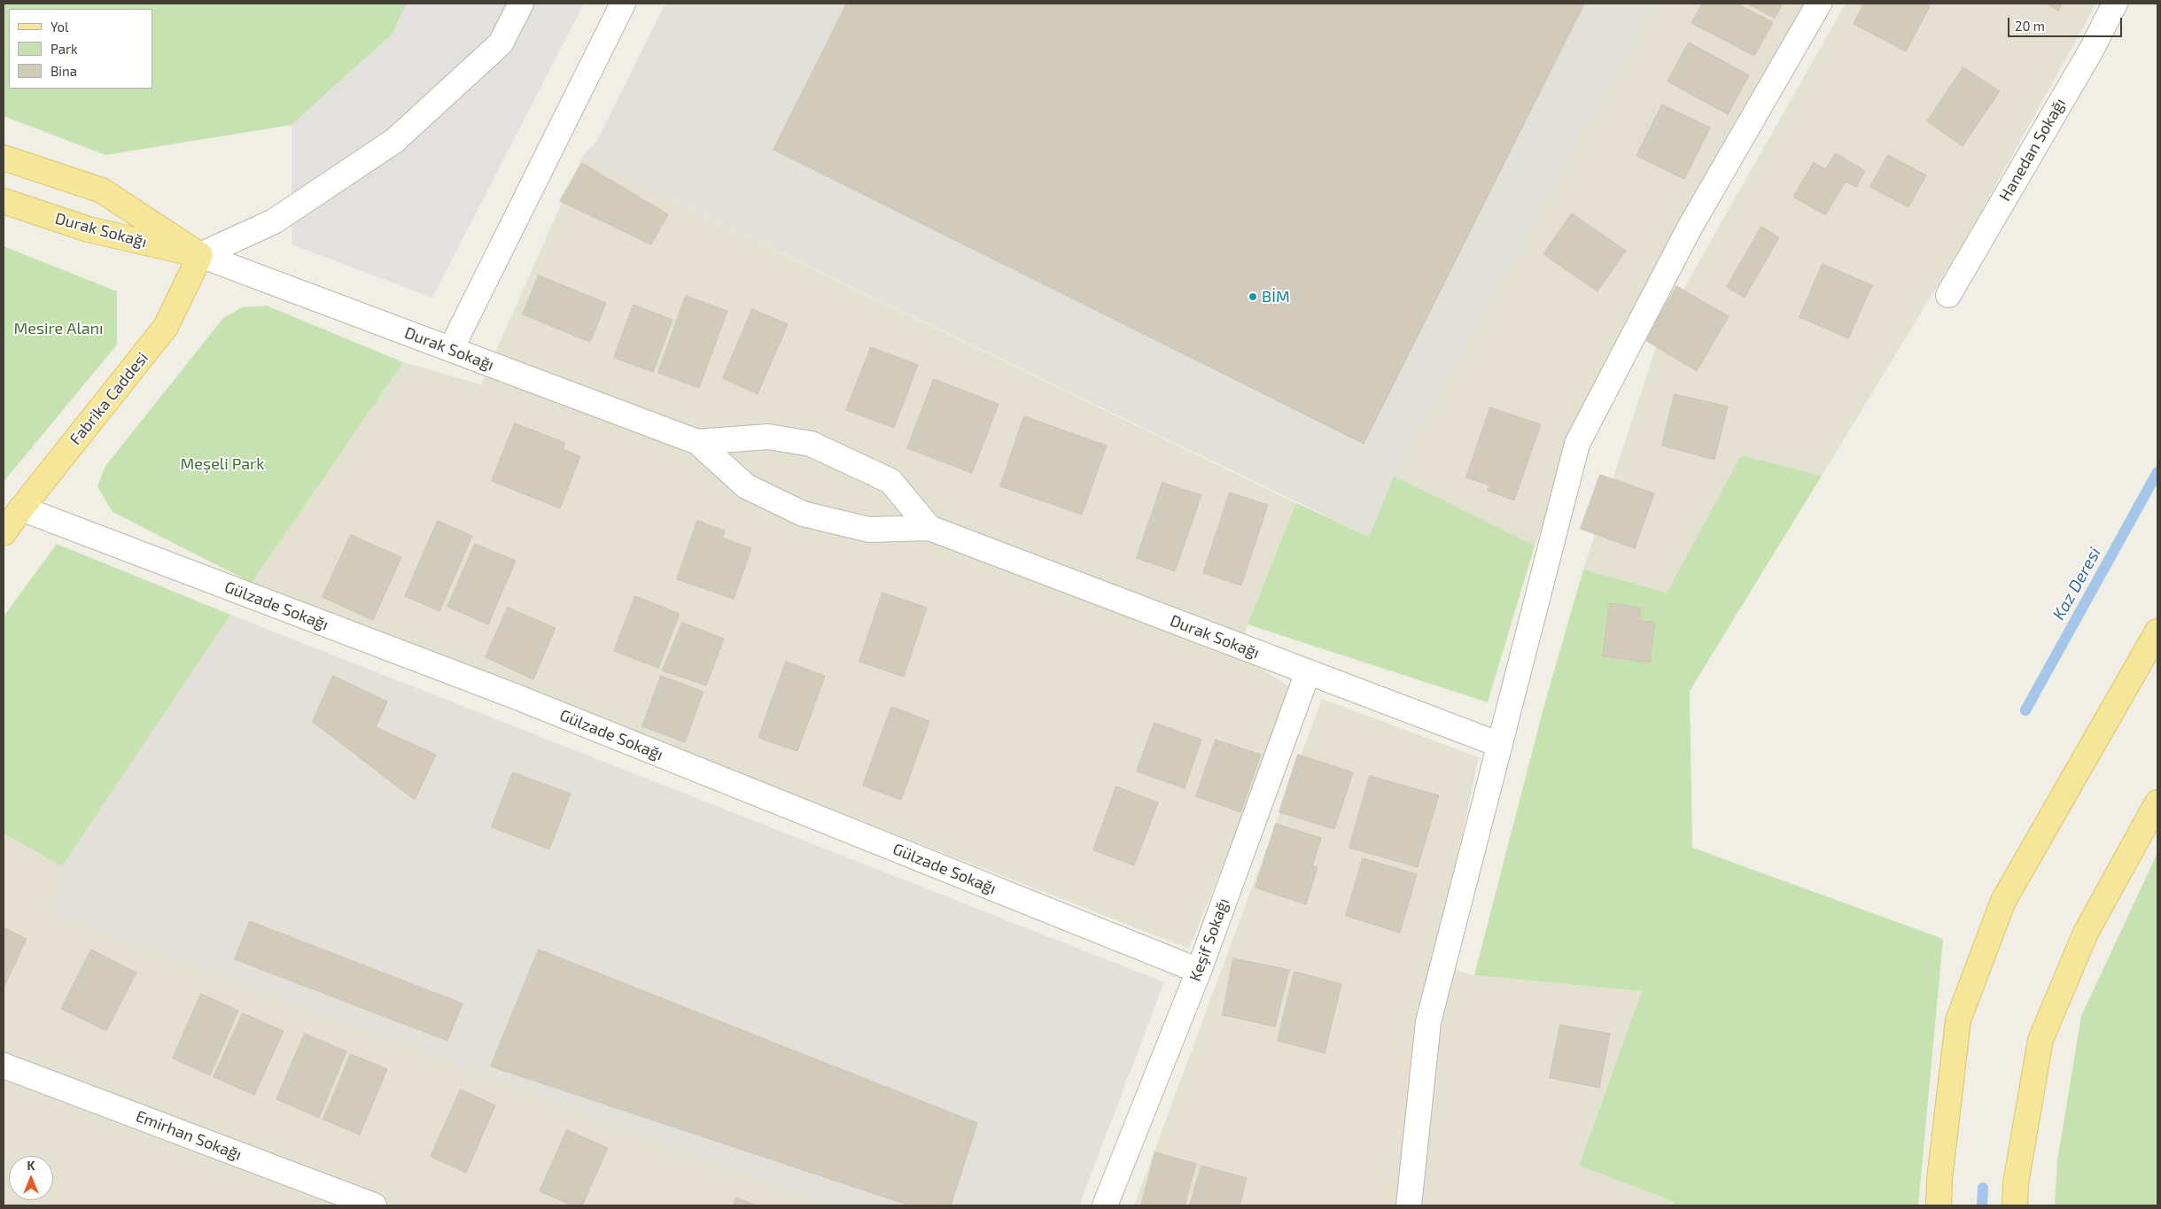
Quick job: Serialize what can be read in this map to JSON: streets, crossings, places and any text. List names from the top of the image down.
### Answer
{
  "streets": {
    "main road": ["Durak Sokağı", "Fabrika Caddesi"],
    "street": [
      "Hanedan Sokağı",
      "Gülzade Sokağı",
      "Keşif Sokağı",
      "Emirhan Sokağı"
    ]
  },
  "crossings": [
    ["Durak Sokağı", "Fabrika Caddesi"],
    ["Durak Sokağı", "Keşif Sokağı"],
    ["Fabrika Caddesi", "Gülzade Sokağı"],
    ["Gülzade Sokağı", "Keşif Sokağı"]
  ],
  "water": ["Kaz Deresi"],
  "parks": ["Mesire Alanı", "Meşeli Park"],
  "places": ["BİM"],
  "legend": ["Yol", "Park", "Bina"],
  "scale_bar": "20 m",
  "north": "top"
}
